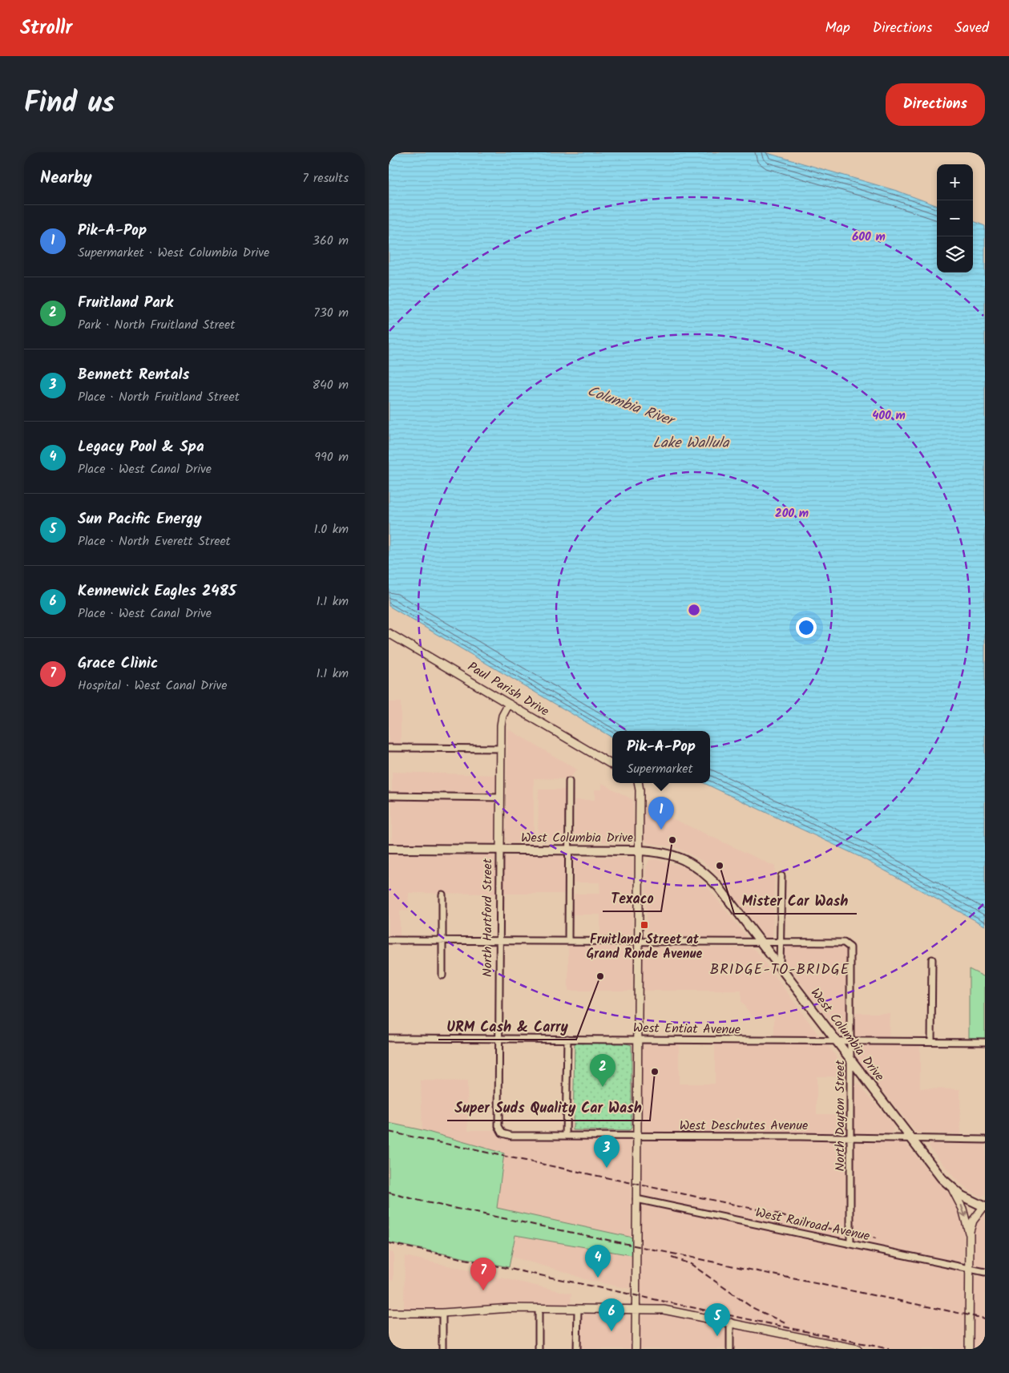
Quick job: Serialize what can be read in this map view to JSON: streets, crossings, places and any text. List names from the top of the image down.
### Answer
{
  "streets": {
    "main road": ["West Columbia Drive"],
    "street": [
      "Paul Parish Drive",
      "North Hartford Street",
      "West Entiat Avenue",
      "North Dayton Street",
      "West Deschutes Avenue",
      "West Railroad Avenue"
    ]
  },
  "crossings": [
    ["Paul Parish Drive", "North Hartford Street"],
    ["West Columbia Drive", "North Hartford Street"],
    ["West Columbia Drive", "West Entiat Avenue"],
    ["West Columbia Drive", "North Dayton Street"],
    ["West Columbia Drive", "West Deschutes Avenue"],
    ["North Hartford Street", "West Entiat Avenue"],
    ["North Hartford Street", "West Deschutes Avenue"],
    ["West Entiat Avenue", "North Dayton Street"],
    ["North Dayton Street", "West Deschutes Avenue"],
    ["North Dayton Street", "West Railroad Avenue"]
  ],
  "districts": ["BRIDGE-TO-BRIDGE"],
  "water": ["Columbia River", "Lake Wallula"],
  "places": {
    "other": [
      "Texaco",
      "Mister Car Wash",
      "URM Cash & Carry",
      "Super Suds Quality Car Wash"
    ],
    "transit": ["Fruitland Street at Grand Ronde Avenue"]
  },
  "page": {
    "header": "Strollr",
    "nav": ["Map", "Directions", "Saved"],
    "title": "Find us",
    "buttons": "Directions",
    "heading": ["Nearby", "7 results"],
    "map_buttons": ["+", "−"],
    "list": [
      {
        "mark": "1",
        "name": "Pik-A-Pop",
        "note": "Supermarket · West Columbia Drive",
        "value": "360 m"
      },
      {
        "mark": "2",
        "name": "Fruitland Park",
        "note": "Park · North Fruitland Street",
        "value": "730 m"
      },
      {
        "mark": "3",
        "name": "Bennett Rentals",
        "note": "Place · North Fruitland Street",
        "value": "840 m"
      },
      {
        "mark": "4",
        "name": "Legacy Pool & Spa",
        "note": "Place · West Canal Drive",
        "value": "990 m"
      },
      {
        "mark": "5",
        "name": "Sun Pacific Energy",
        "note": "Place · North Everett Street",
        "value": "1.0 km"
      },
      {
        "mark": "6",
        "name": "Kennewick Eagles 2485",
        "note": "Place · West Canal Drive",
        "value": "1.1 km"
      },
      {
        "mark": "7",
        "name": "Grace Clinic",
        "note": "Hospital · West Canal Drive",
        "value": "1.1 km"
      }
    ],
    "popup": ["Pik-A-Pop", "Supermarket"],
    "pins": [
      "1",
      "2",
      "3",
      "4",
      "7",
      "6",
      "5"
    ]
  },
  "rings": ["600 m", "400 m", "200 m"]
}
